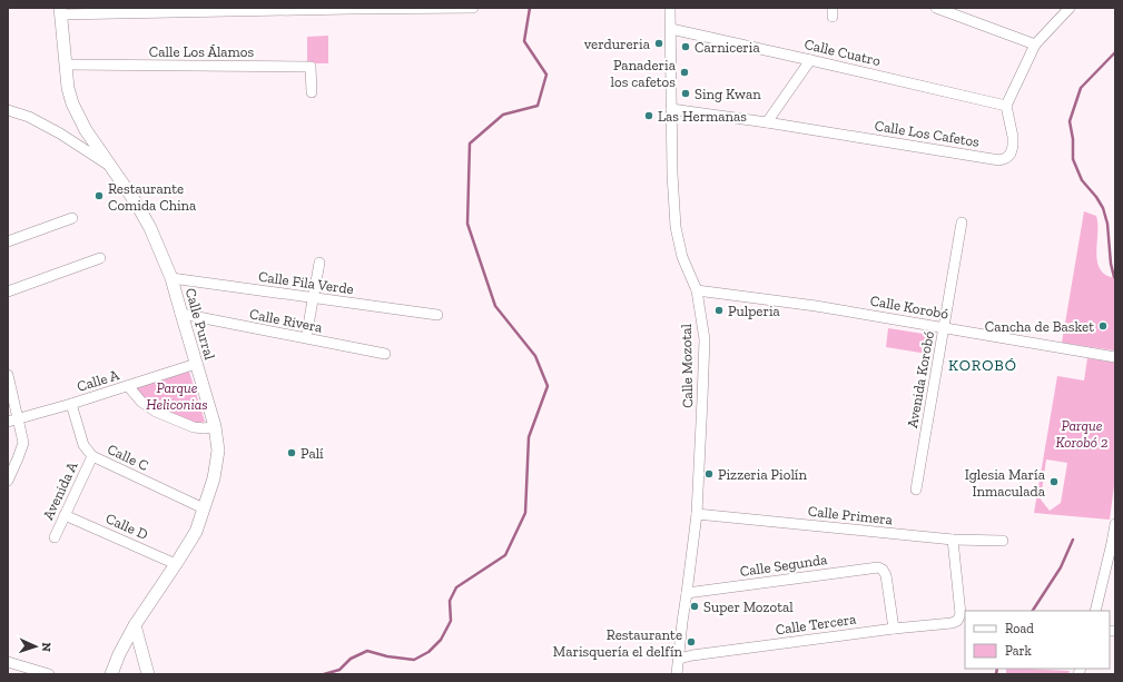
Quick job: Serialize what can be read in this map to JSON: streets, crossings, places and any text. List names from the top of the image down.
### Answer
{
  "streets": {
    "street": [
      "Calle Los Álamos",
      "Calle Cuatro",
      "Calle Los Cafetos",
      "Calle Fila Verde",
      "Calle Korobó",
      "Calle Rivera",
      "Calle Purral",
      "Calle Mozotal",
      "Avenida Korobó",
      "Calle A",
      "Calle C",
      "Avenida A",
      "Calle Primera",
      "Calle D",
      "Calle Segunda",
      "Calle Tercera"
    ]
  },
  "crossings": [
    ["Calle Los Álamos", "Calle Purral"],
    ["Calle Cuatro", "Calle Los Cafetos"],
    ["Calle Cuatro", "Calle Mozotal"],
    ["Calle Los Cafetos", "Calle Mozotal"],
    ["Calle Fila Verde", "Calle Purral"],
    ["Calle Korobó", "Calle Mozotal"],
    ["Calle Korobó", "Avenida Korobó"],
    ["Calle Rivera", "Calle Purral"],
    ["Calle Purral", "Calle A"],
    ["Calle Purral", "Calle C"],
    ["Calle Purral", "Calle D"],
    ["Calle Mozotal", "Calle Primera"],
    ["Calle Mozotal", "Calle Segunda"],
    ["Calle Mozotal", "Calle Tercera"],
    ["Calle A", "Calle C"],
    ["Calle C", "Avenida A"],
    ["Avenida A", "Calle D"],
    ["Calle Primera", "Calle Tercera"],
    ["Calle Segunda", "Calle Tercera"]
  ],
  "districts": ["KOROBÓ"],
  "parks": ["Parque Heliconias", "Parque Korobó 2"],
  "places": [
    "verdureria",
    "Carniceria",
    "Panaderia los cafetos",
    "Sing Kwan",
    "Las Hermanas",
    "Restaurante Comida China",
    "Pulperia",
    "Cancha de Basket",
    "Palí",
    "Pizzeria Piolín",
    "Iglesia María Inmaculada",
    "Super Mozotal",
    "Restaurante Marisquería el delfín"
  ],
  "legend": ["Road", "Park"],
  "north": "right"
}
